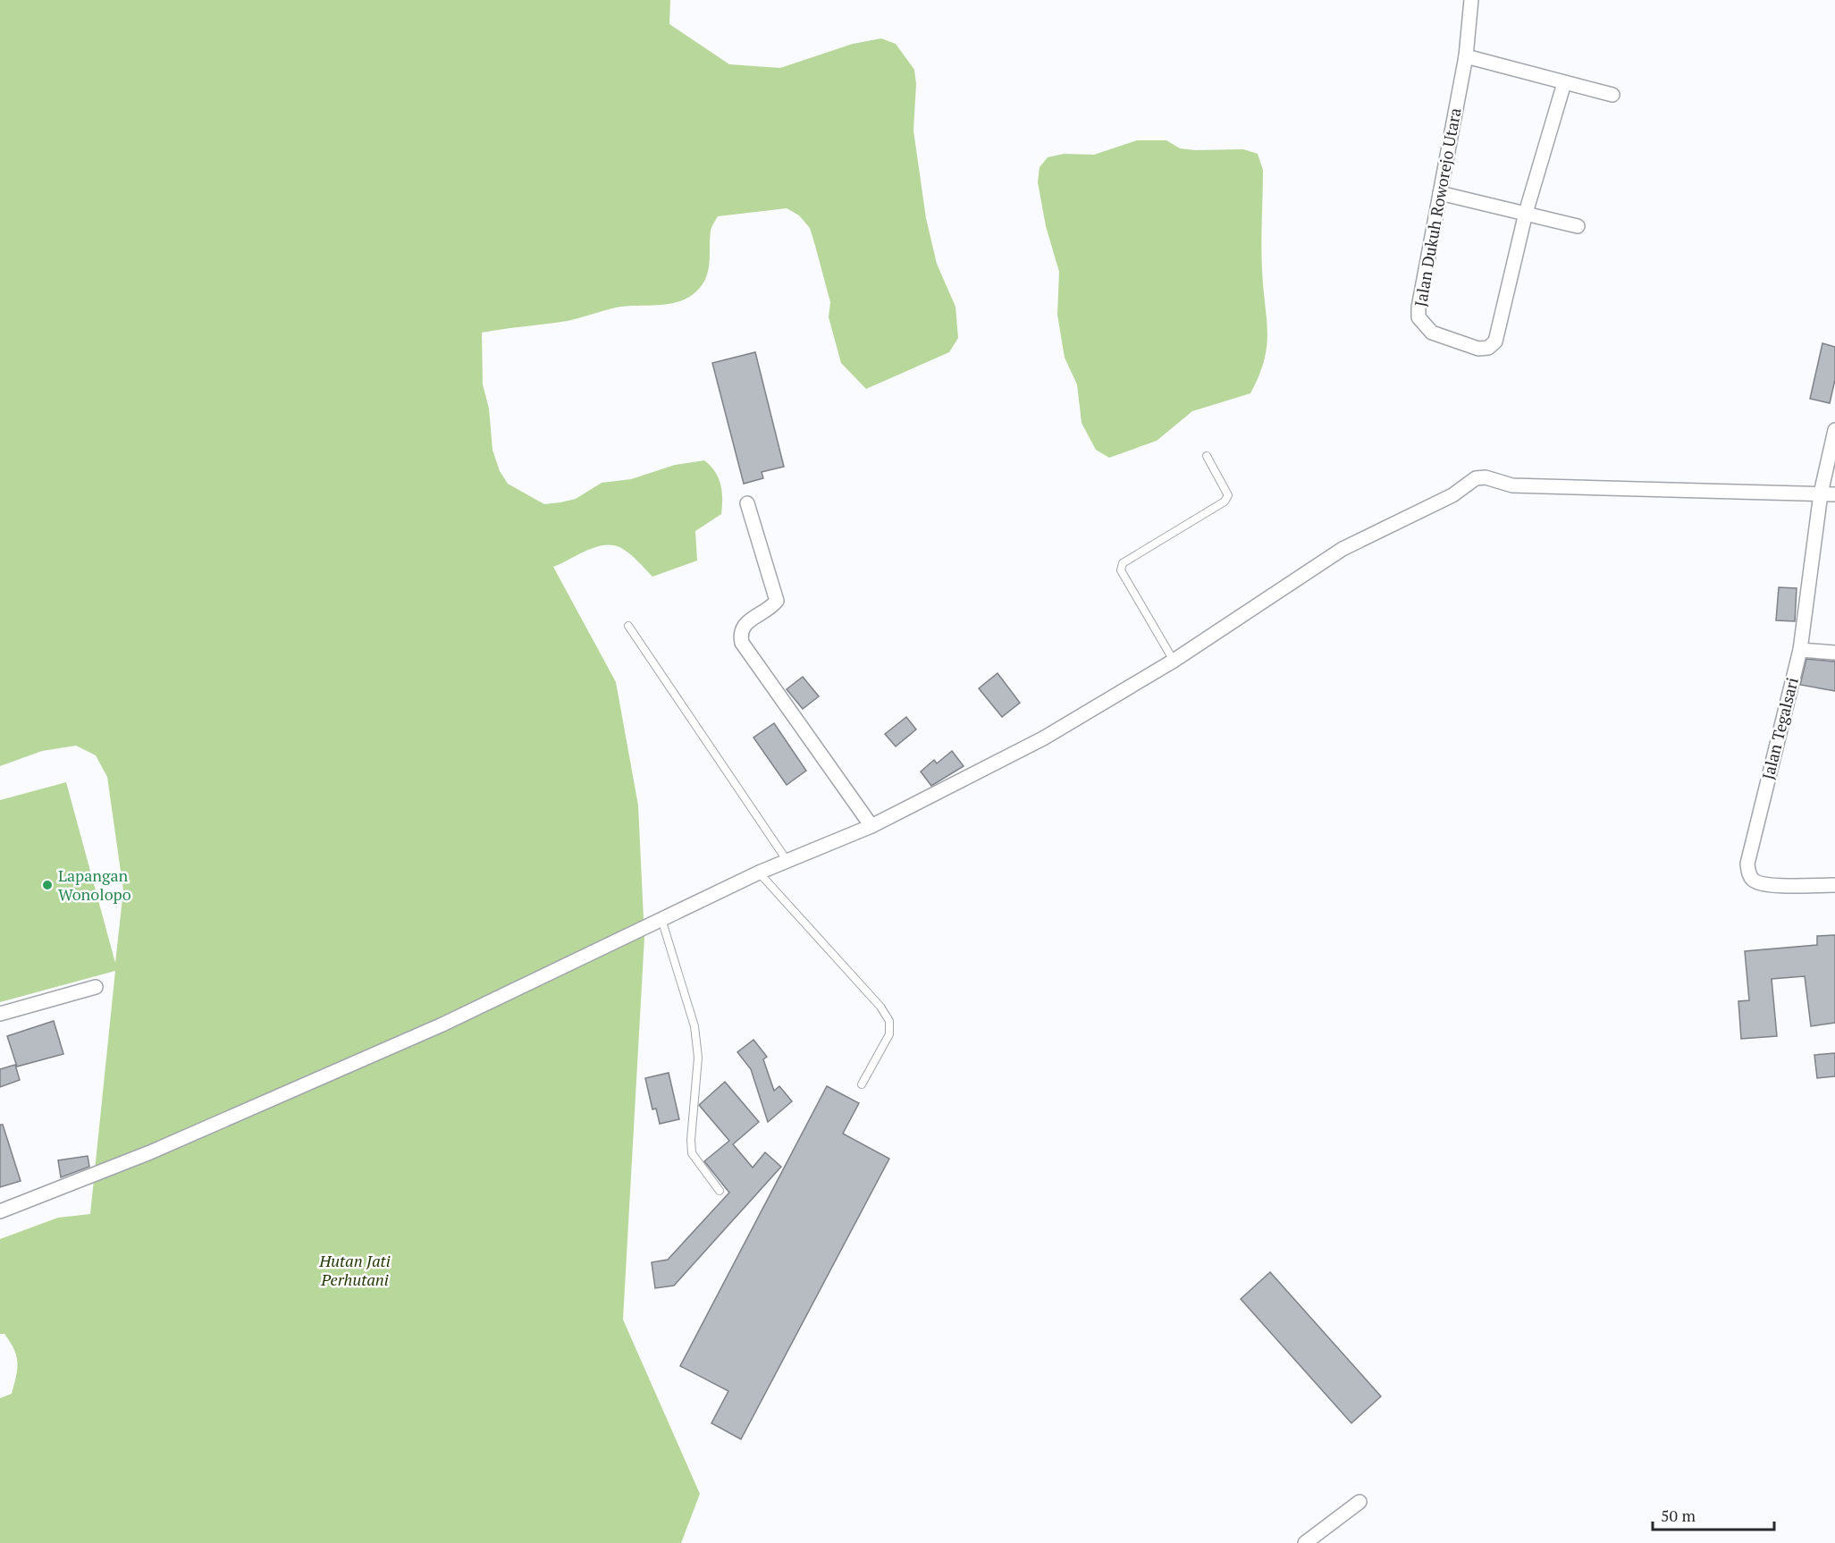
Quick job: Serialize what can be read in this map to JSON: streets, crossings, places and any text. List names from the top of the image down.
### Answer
{
  "streets": {
    "street": ["Jalan Dukuh Roworejo Utara", "Jalan Tegalsari"]
  },
  "parks": ["Hutan Jati Perhutani"],
  "places": ["Lapangan Wonolopo"],
  "scale_bar": "50 m"
}
